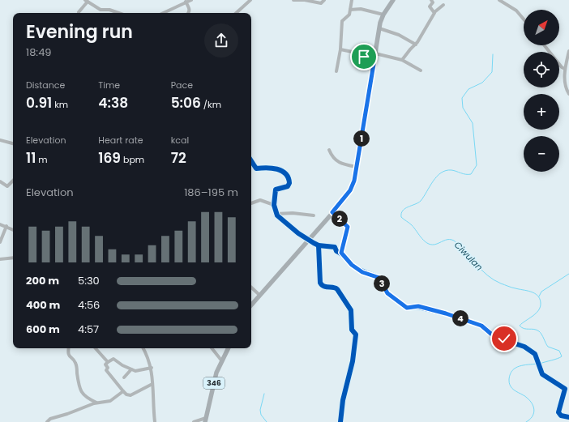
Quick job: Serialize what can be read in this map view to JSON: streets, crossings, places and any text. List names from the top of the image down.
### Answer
{
  "streets": {
    "main road": ["346"]
  },
  "water": ["Ciwulan"],
  "north": "top right",
  "page": {
    "map_buttons": ["+", "−"],
    "heading": ["Evening run", "18:49"],
    "stats": [
      ["Distance", "0.91 km"],
      ["Time", "4:38"],
      ["Pace", "5:06 /km"],
      ["Elevation", "11 m"],
      ["Heart rate", "169 bpm"],
      ["kcal", "72"]
    ],
    "pins": [
      "1",
      "2",
      "3",
      "4"
    ],
    "chart": ["Elevation", "186–195 m"],
    "list": [
      {
        "name": "200 m",
        "note": "5:30"
      },
      {
        "name": "400 m",
        "note": "4:56"
      },
      {
        "name": "600 m",
        "note": "4:57"
      }
    ]
  }
}
